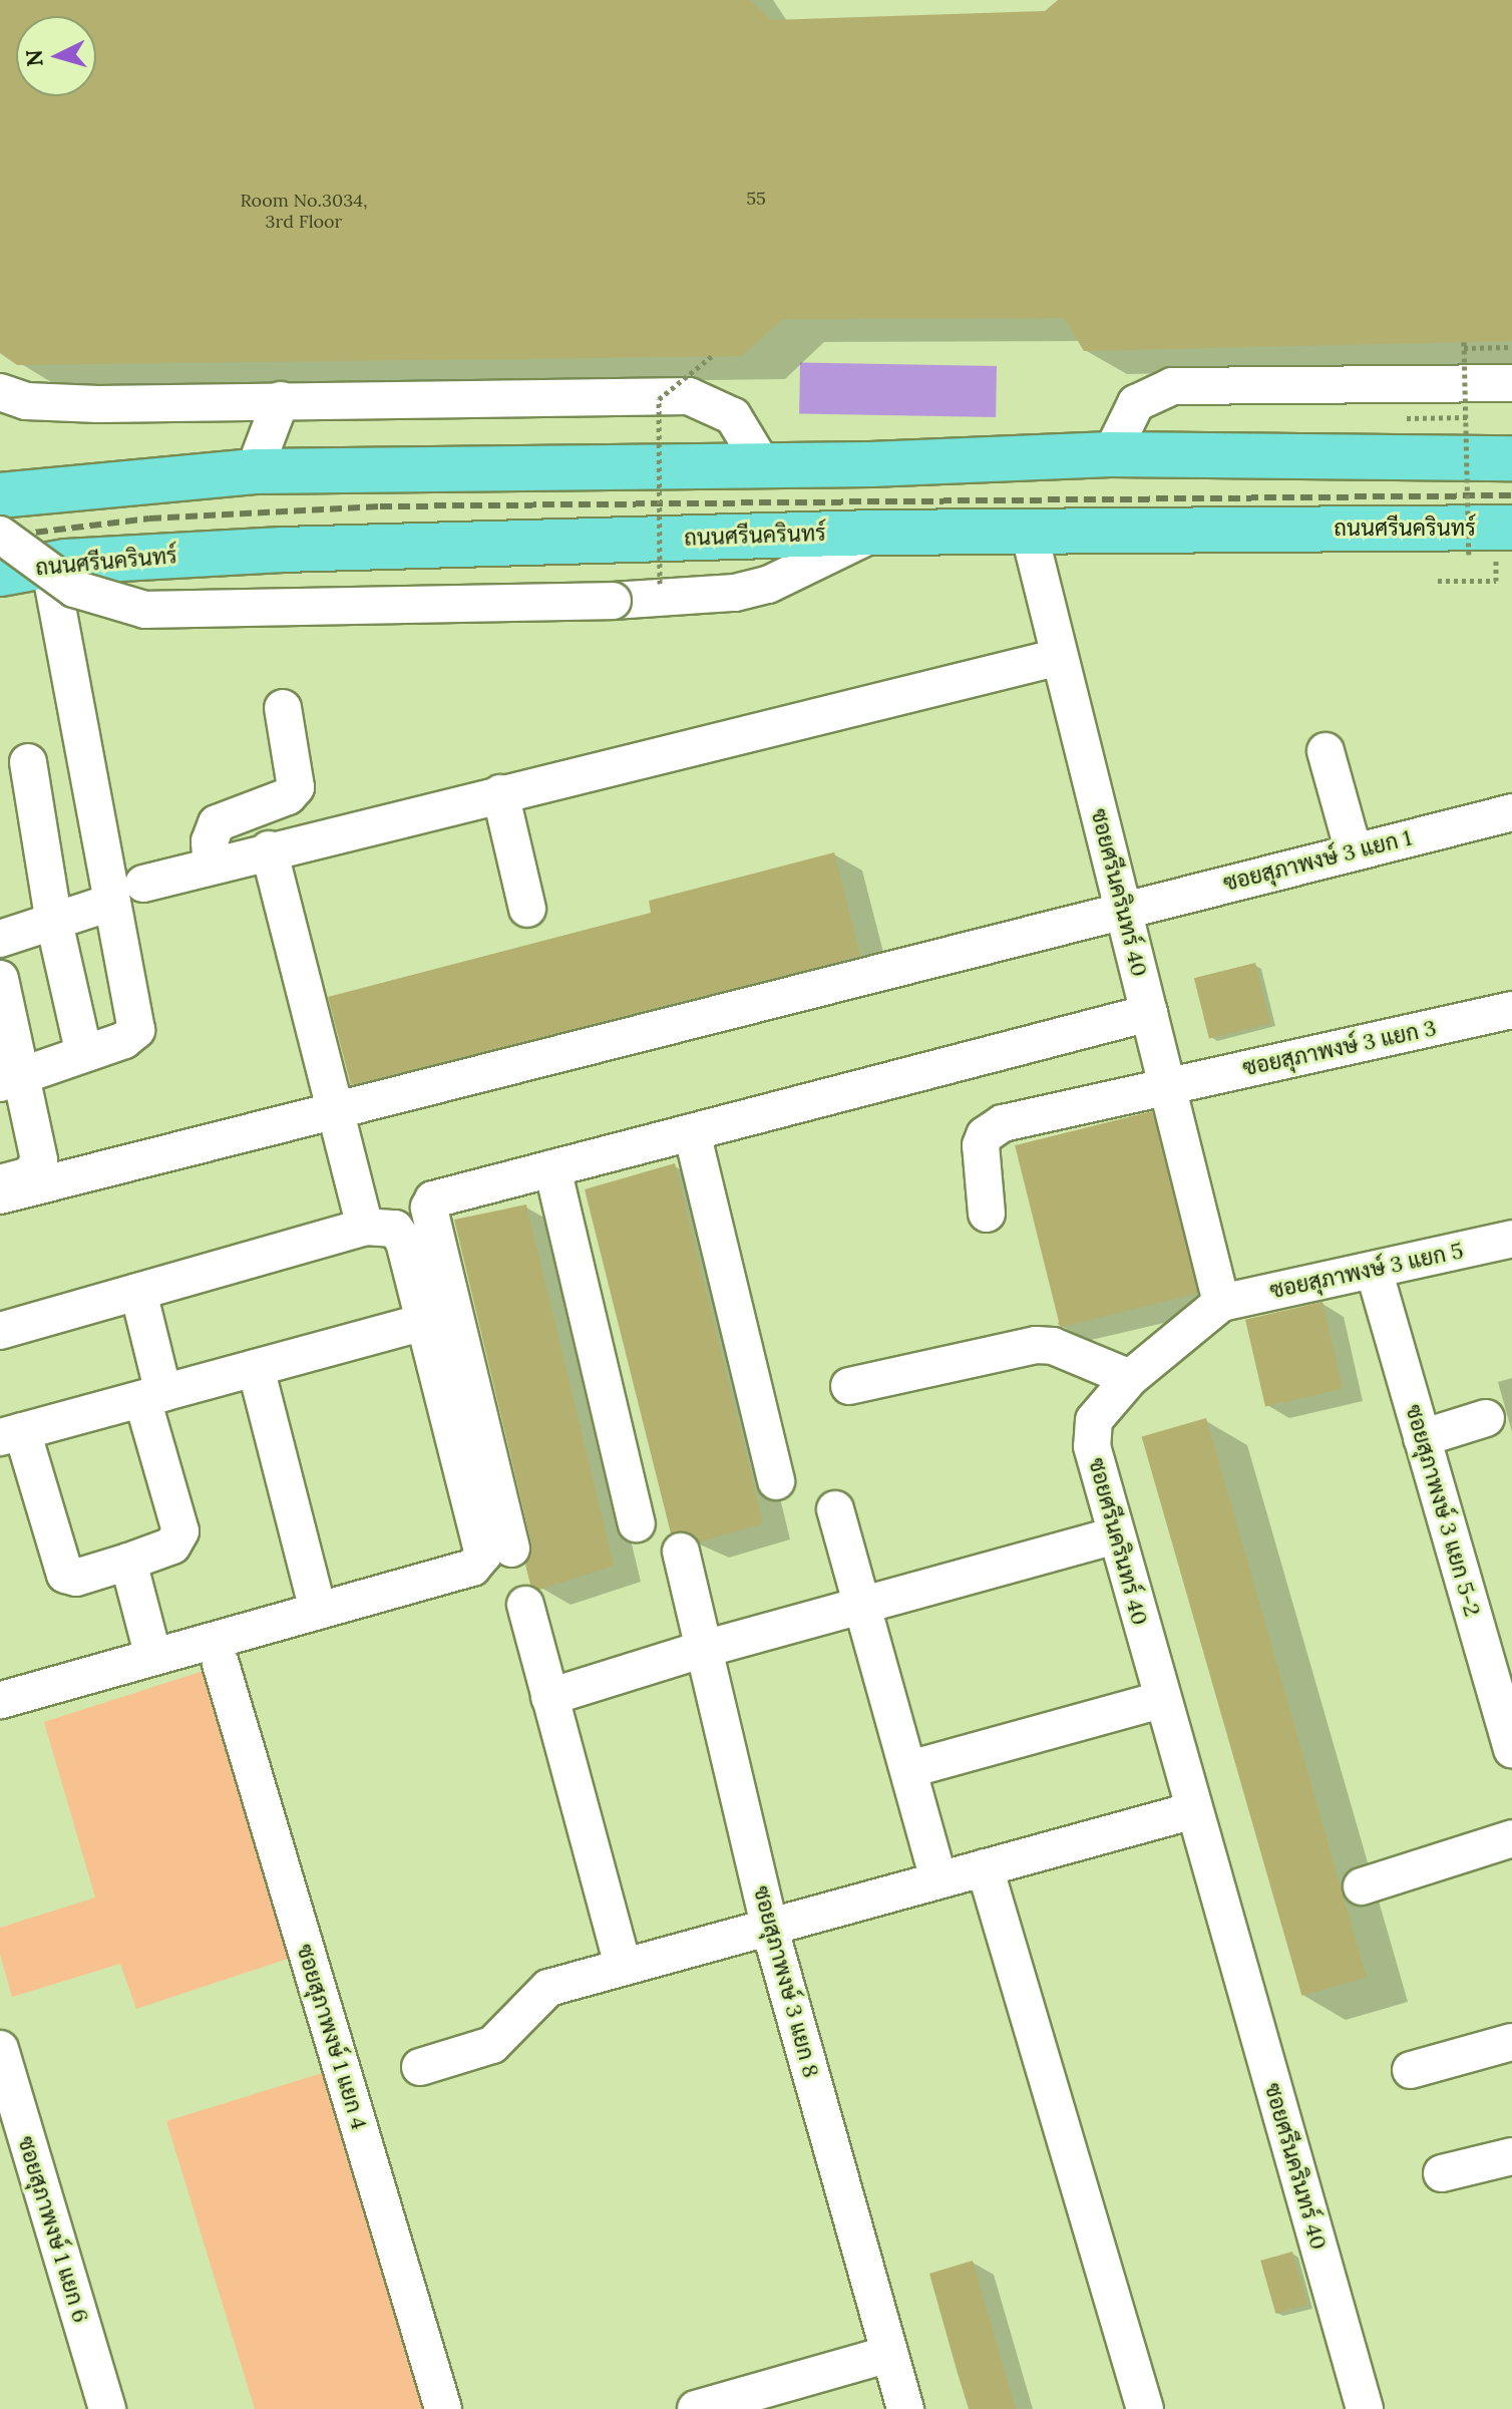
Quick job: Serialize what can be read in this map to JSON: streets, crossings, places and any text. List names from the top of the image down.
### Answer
{
  "streets": {
    "main road": ["ถนนศรีนครินทร์"],
    "street": [
      "ซอยสุภาพงษ์ 3 แยก 1",
      "ซอยศรีนครินทร์ 40",
      "ซอยสุภาพงษ์ 3 แยก 3",
      "ซอยสุภาพงษ์ 3 แยก 5",
      "ซอยสุภาพงษ์ 3 แยก 5-2",
      "ซอยสุภาพงษ์ 3 แยก 8",
      "ซอยสุภาพงษ์ 1 แยก 4",
      "ซอยสุภาพงษ์ 1 แยก 6"
    ]
  },
  "crossings": [
    ["ถนนศรีนครินทร์", "ซอยศรีนครินทร์ 40"],
    ["ซอยสุภาพงษ์ 3 แยก 1", "ซอยศรีนครินทร์ 40"],
    ["ซอยศรีนครินทร์ 40", "ซอยสุภาพงษ์ 3 แยก 3"],
    ["ซอยศรีนครินทร์ 40", "ซอยสุภาพงษ์ 3 แยก 5"],
    ["ซอยสุภาพงษ์ 3 แยก 5", "ซอยสุภาพงษ์ 3 แยก 5-2"]
  ],
  "house_numbers": ["55", "Room No.3034, 3rd Floor"],
  "north": "left"
}
